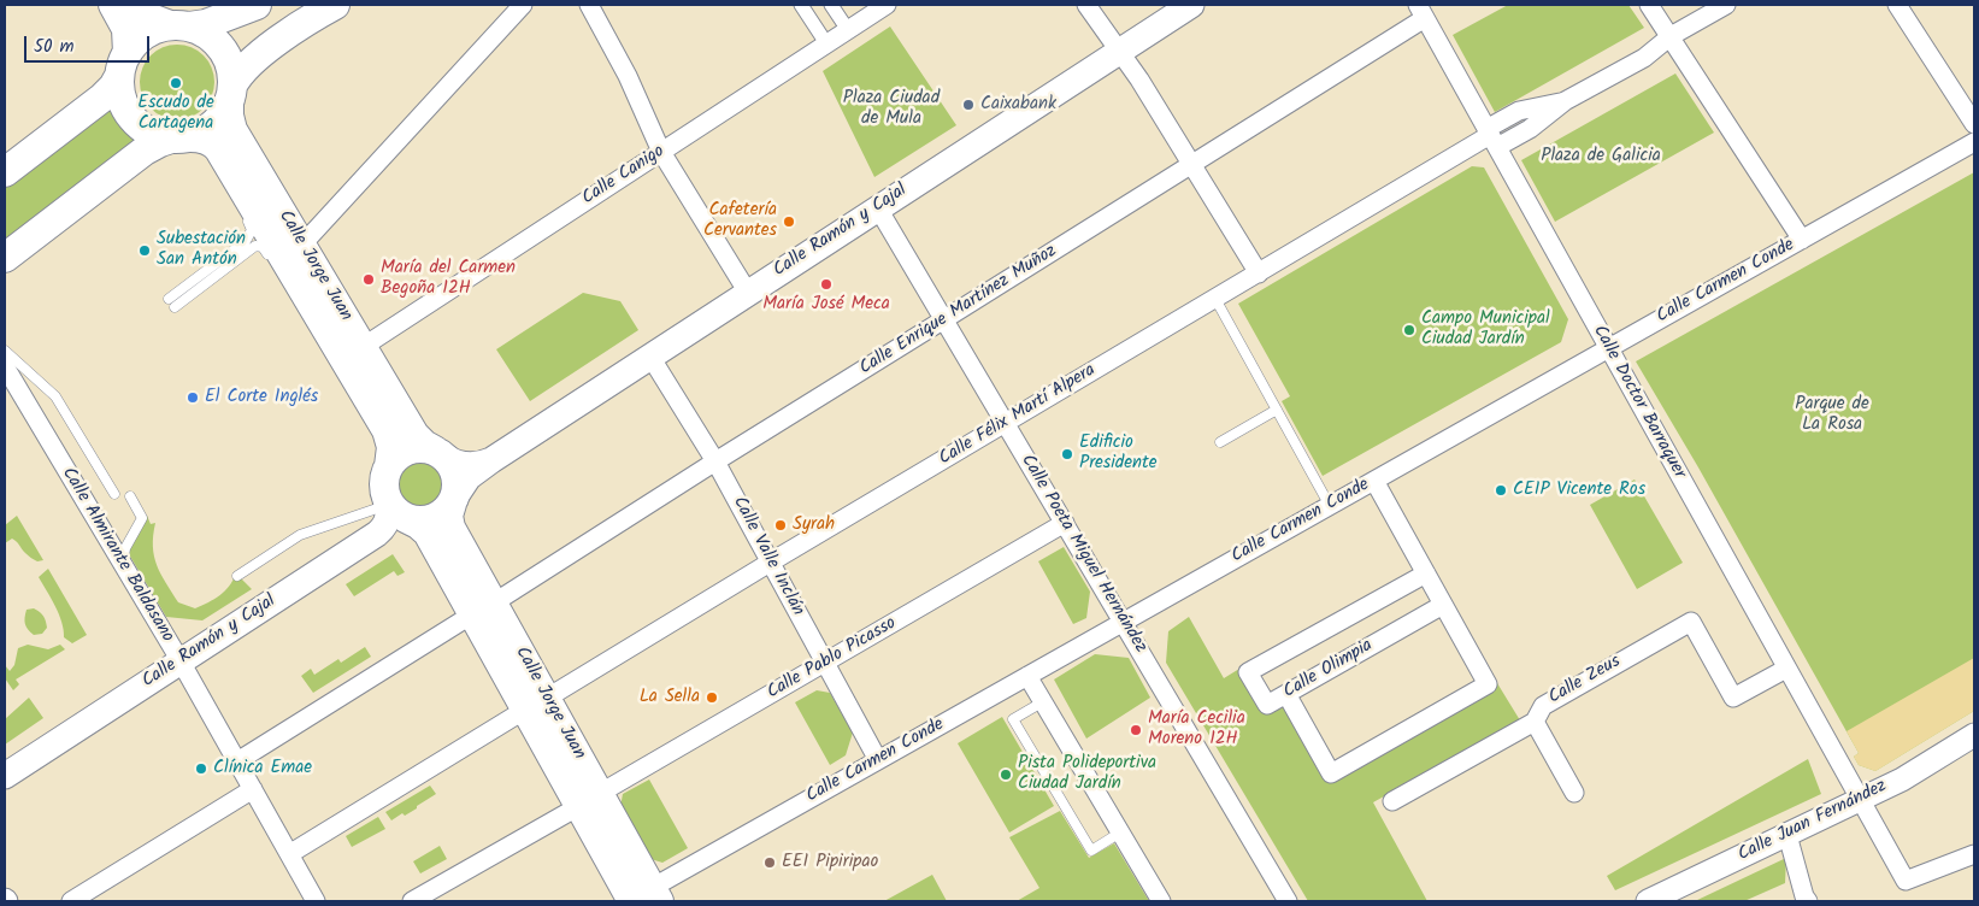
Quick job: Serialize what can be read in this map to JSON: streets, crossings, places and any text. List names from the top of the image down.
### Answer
{
  "streets": {
    "main road": ["Calle Ramón y Cajal", "Calle Jorge Juan"],
    "street": [
      "Calle Canigo",
      "Calle Carmen Conde",
      "Calle Enrique Martínez Muñoz",
      "Calle Doctor Barraquer",
      "Calle Félix Martí Alpera",
      "Calle Poeta Miguel Hernández",
      "Calle Almirante Baldasano",
      "Calle Valle Inclán",
      "Calle Pablo Picasso",
      "Calle Olimpia",
      "Calle Zeus",
      "Calle Juan Fernández"
    ]
  },
  "crossings": [
    ["Calle Canigo", "Calle Jorge Juan"],
    ["Calle Ramón y Cajal", "Calle Jorge Juan"],
    ["Calle Ramón y Cajal", "Calle Poeta Miguel Hernández"],
    ["Calle Ramón y Cajal", "Calle Almirante Baldasano"],
    ["Calle Ramón y Cajal", "Calle Valle Inclán"],
    ["Calle Jorge Juan", "Calle Carmen Conde"],
    ["Calle Jorge Juan", "Calle Enrique Martínez Muñoz"],
    ["Calle Jorge Juan", "Calle Félix Martí Alpera"],
    ["Calle Jorge Juan", "Calle Pablo Picasso"],
    ["Calle Carmen Conde", "Calle Doctor Barraquer"],
    ["Calle Carmen Conde", "Calle Poeta Miguel Hernández"],
    ["Calle Carmen Conde", "Calle Valle Inclán"],
    ["Calle Enrique Martínez Muñoz", "Calle Doctor Barraquer"],
    ["Calle Enrique Martínez Muñoz", "Calle Poeta Miguel Hernández"],
    ["Calle Enrique Martínez Muñoz", "Calle Almirante Baldasano"],
    ["Calle Enrique Martínez Muñoz", "Calle Valle Inclán"],
    ["Calle Doctor Barraquer", "Calle Félix Martí Alpera"],
    ["Calle Doctor Barraquer", "Calle Zeus"],
    ["Calle Doctor Barraquer", "Calle Juan Fernández"],
    ["Calle Félix Martí Alpera", "Calle Poeta Miguel Hernández"],
    ["Calle Félix Martí Alpera", "Calle Almirante Baldasano"],
    ["Calle Félix Martí Alpera", "Calle Valle Inclán"],
    ["Calle Poeta Miguel Hernández", "Calle Pablo Picasso"],
    ["Calle Valle Inclán", "Calle Pablo Picasso"]
  ],
  "parks": ["Plaza Ciudad de Mula", "Plaza de Galicia", "Parque de La Rosa"],
  "places": [
    "Escudo de Cartagena",
    "Caixabank",
    "Cafetería Cervantes",
    "Subestación San Antón",
    "María del Carmen Begoña 12H",
    "María José Meca",
    "Campo Municipal Ciudad Jardín",
    "El Corte Inglés",
    "Edificio Presidente",
    "CEIP Vicente Ros",
    "Syrah",
    "La Sella",
    "María Cecilia Moreno 12H",
    "Clínica Emae",
    "Pista Polideportiva Ciudad Jardín",
    "EEI Pipiripao"
  ],
  "scale_bar": "50 m"
}
